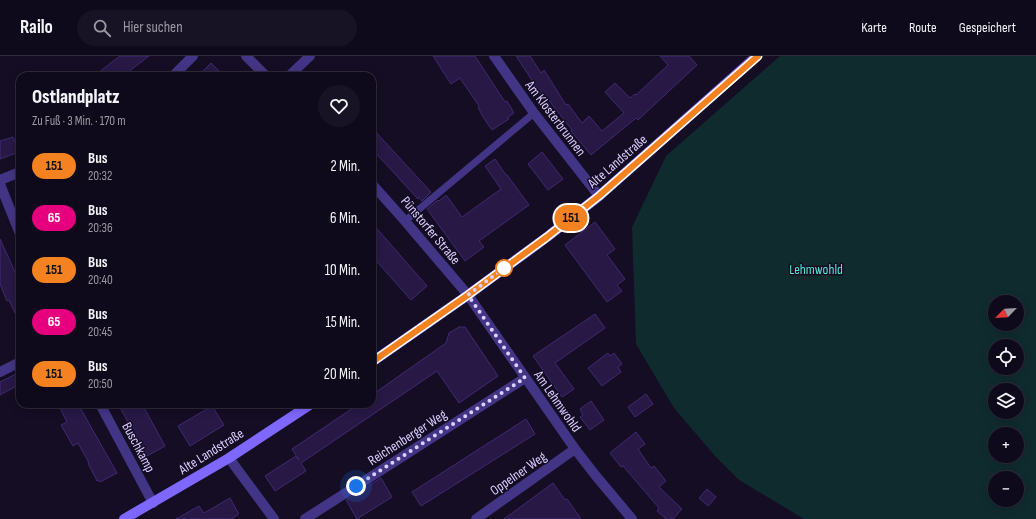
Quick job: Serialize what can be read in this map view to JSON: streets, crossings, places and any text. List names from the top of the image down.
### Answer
{
  "streets": {
    "street": [
      "Am Klosterbrunnen",
      "Alte Landstraße",
      "Pünstorfer Straße",
      "Am Lehmwohld",
      "Reichenberger Weg",
      "Buschkamp",
      "Oppelner Weg"
    ]
  },
  "crossings": [
    ["Am Klosterbrunnen", "Alte Landstraße"],
    ["Alte Landstraße", "Pünstorfer Straße"],
    ["Alte Landstraße", "Am Lehmwohld"],
    ["Alte Landstraße", "Buschkamp"],
    ["Pünstorfer Straße", "Am Lehmwohld"],
    ["Am Lehmwohld", "Reichenberger Weg"],
    ["Am Lehmwohld", "Oppelner Weg"]
  ],
  "parks": ["Lehmwohld"],
  "lines": ["bus line 151"],
  "north": "bottom left",
  "page": {
    "header": "Railo",
    "search": "Hier suchen",
    "nav": ["Karte", "Route", "Gespeichert"],
    "on_map": "151",
    "heading": ["Ostlandplatz", "Zu Fuß · 3 Min. · 170 m"],
    "list": [
      {
        "mark": "151",
        "name": "Bus",
        "note": "20:32",
        "value": "2 Min."
      },
      {
        "mark": "65",
        "name": "Bus",
        "note": "20:36",
        "value": "6 Min."
      },
      {
        "mark": "151",
        "name": "Bus",
        "note": "20:40",
        "value": "10 Min."
      },
      {
        "mark": "65",
        "name": "Bus",
        "note": "20:45",
        "value": "15 Min."
      },
      {
        "mark": "151",
        "name": "Bus",
        "note": "20:50",
        "value": "20 Min."
      }
    ],
    "map_buttons": ["+", "−"]
  }
}
